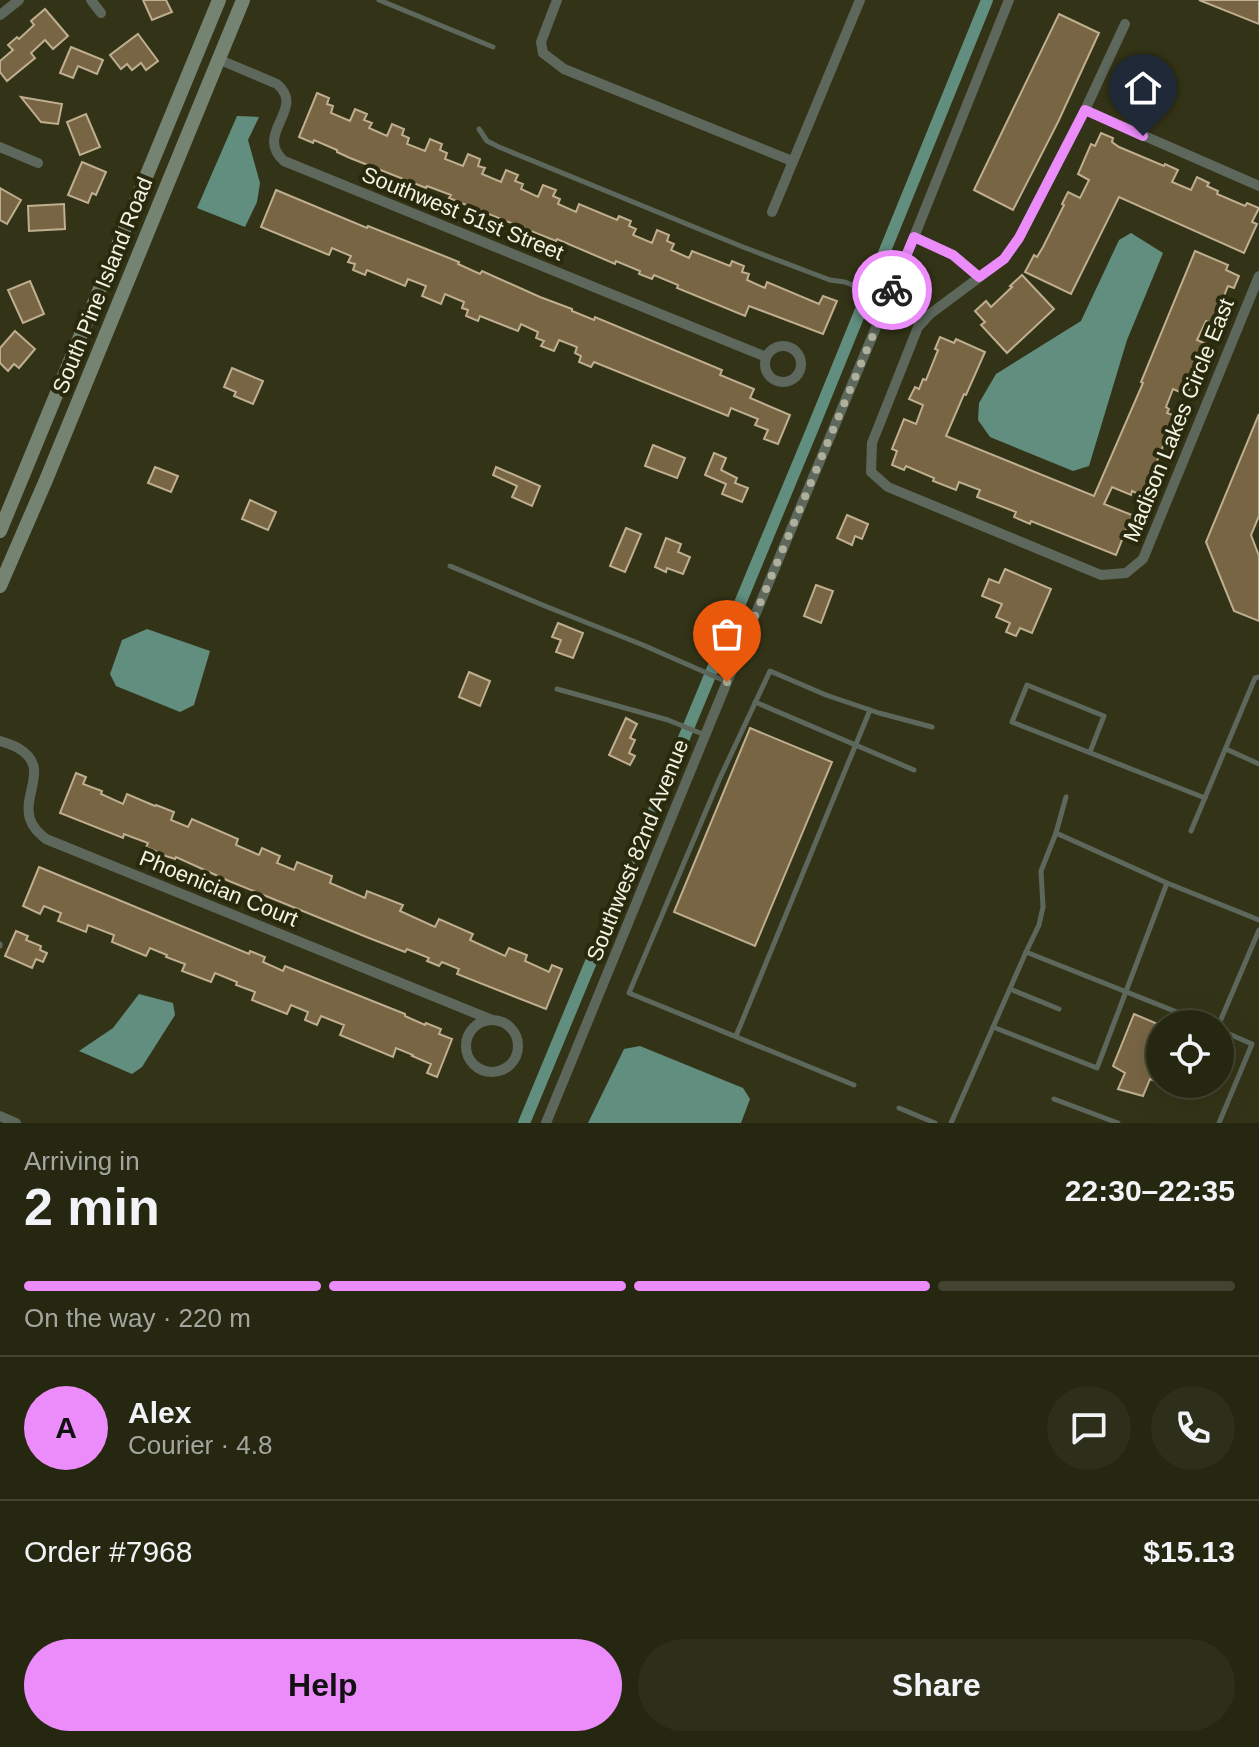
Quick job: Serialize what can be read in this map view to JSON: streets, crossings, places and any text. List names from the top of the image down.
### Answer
{
  "streets": {
    "main road": ["South Pine Island Road"],
    "street": [
      "Southwest 51st Street",
      "Madison Lakes Circle East",
      "Southwest 82nd Avenue",
      "Phoenician Court"
    ]
  },
  "crossings": [
    ["Southwest 51st Street", "South Pine Island Road"]
  ],
  "page": {
    "heading": ["2 min", "Arriving in", "22:30–22:35"],
    "panel": [
      "Alex",
      "Courier · 4.8",
      "Order #7968",
      "$15.13"
    ],
    "bar": "On the way · 220 m",
    "round": "A",
    "buttons": ["Help", "Share"]
  }
}
